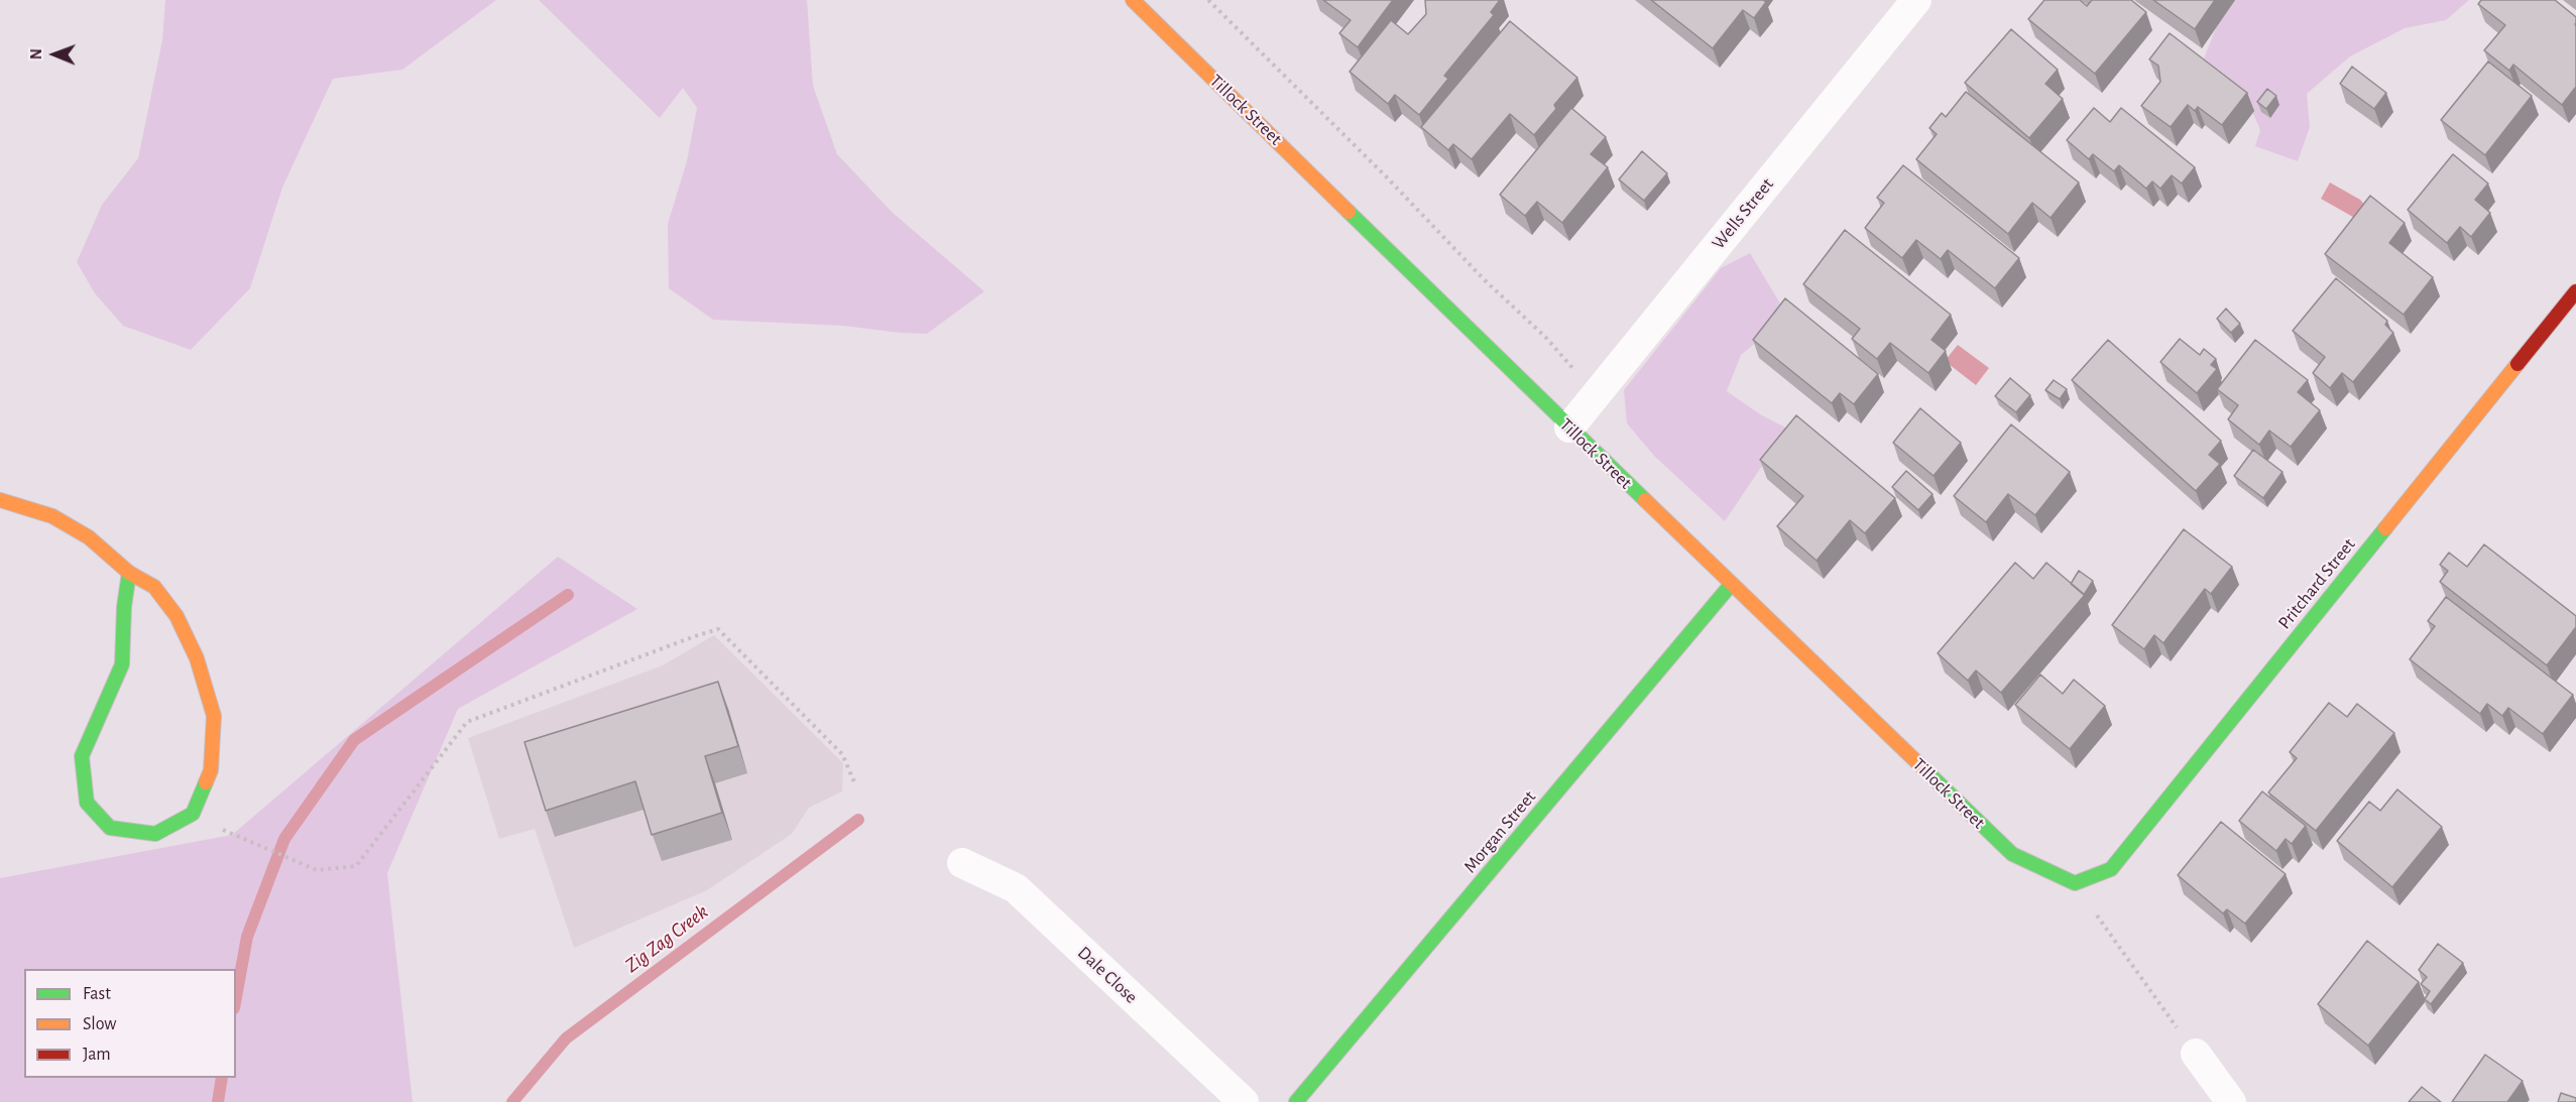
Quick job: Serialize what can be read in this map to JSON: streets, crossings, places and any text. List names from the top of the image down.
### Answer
{
  "streets": {
    "street": [
      "Tillock Street",
      "Wells Street",
      "Pritchard Street",
      "Morgan Street",
      "Dale Close"
    ]
  },
  "crossings": [
    ["Tillock Street", "Wells Street"],
    ["Tillock Street", "Pritchard Street"],
    ["Tillock Street", "Morgan Street"]
  ],
  "water": ["Zig Zag Creek"],
  "legend": ["Fast", "Slow", "Jam"],
  "north": "left"
}
